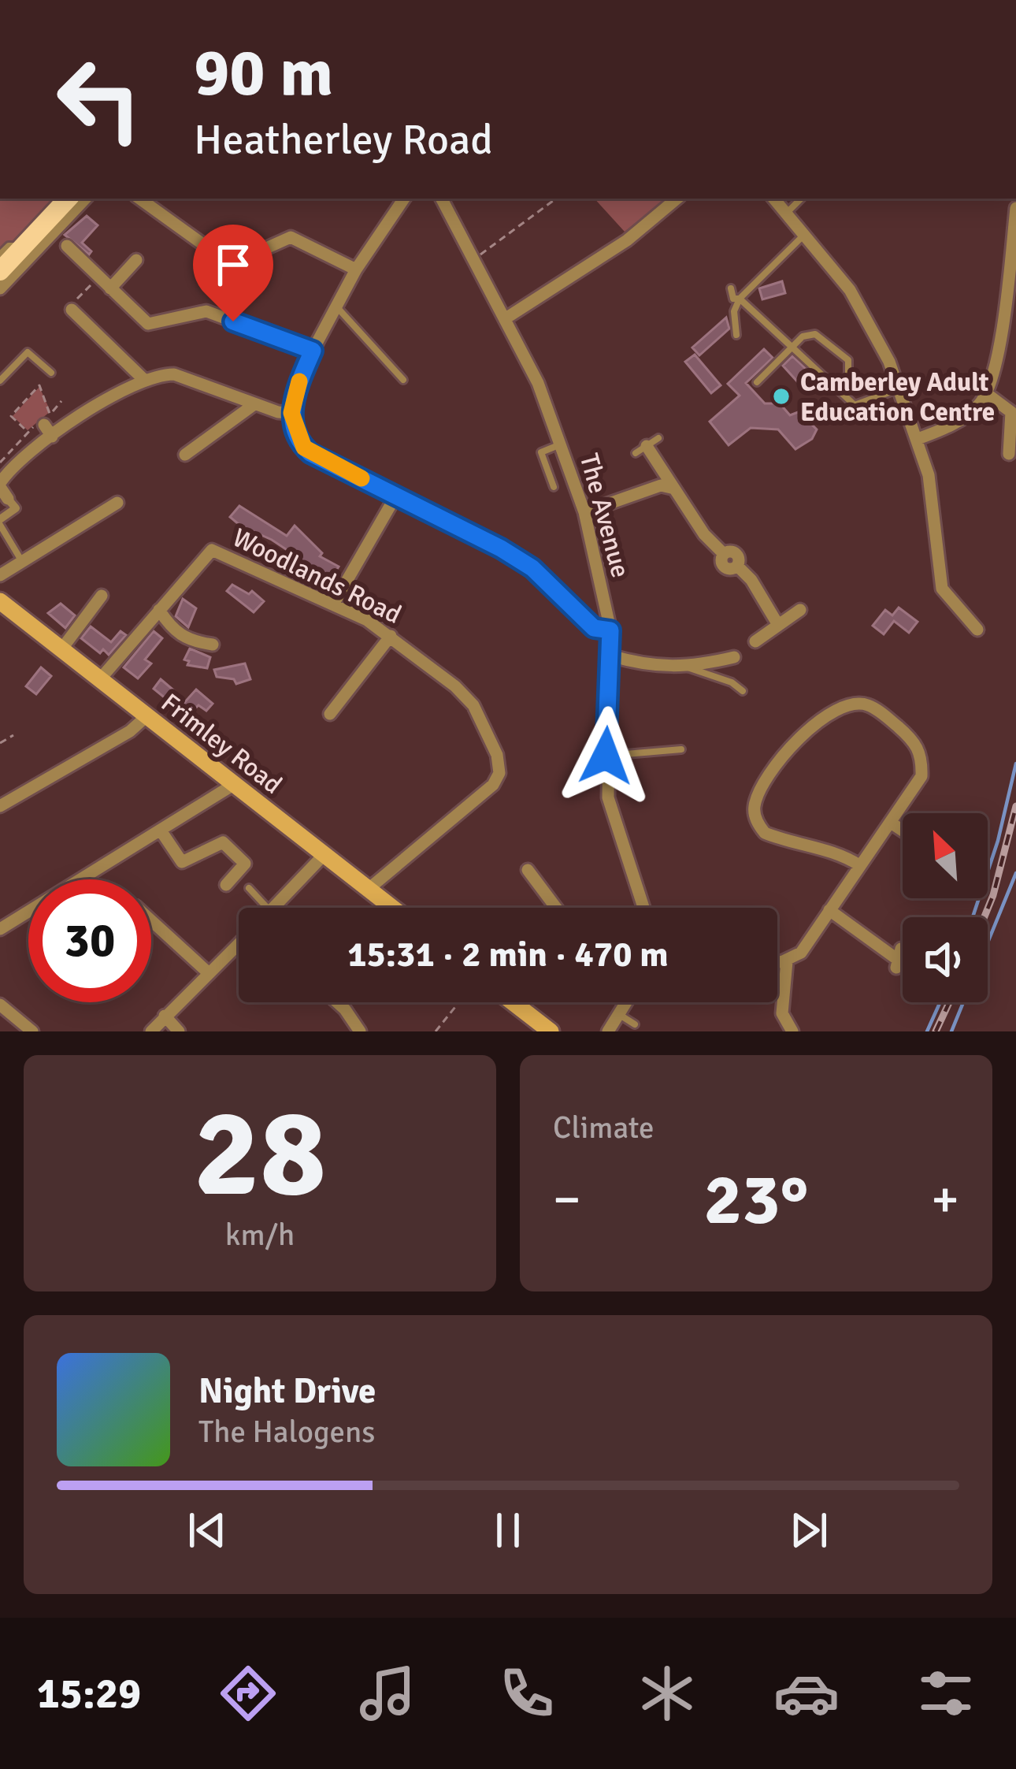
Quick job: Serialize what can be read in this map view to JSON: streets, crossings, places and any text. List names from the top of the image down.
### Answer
{
  "streets": {
    "main road": ["Frimley Road"],
    "street": ["The Avenue", "Woodlands Road"]
  },
  "crossings": [
    ["Woodlands Road", "Frimley Road"]
  ],
  "places": ["Camberley Adult Education Centre"],
  "north": "top left",
  "page": {
    "turn": ["90 m", "Heatherley Road"],
    "limit": "30",
    "trip": "15:31 · 2 min · 470 m",
    "tile": [
      ["28", "km/h"],
      "Climate"
    ],
    "heat": ["−", "23°", "+"],
    "song": ["Night Drive", "The Halogens"],
    "tabs": "15:29"
  }
}
